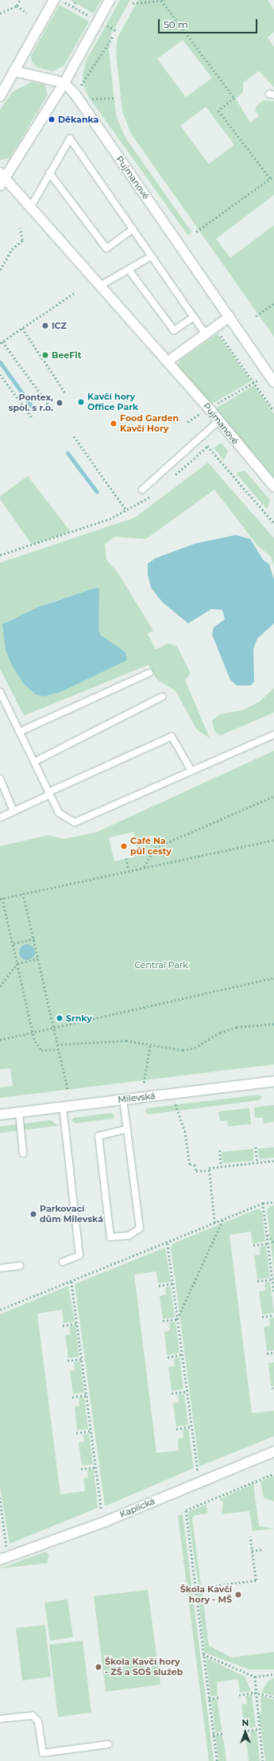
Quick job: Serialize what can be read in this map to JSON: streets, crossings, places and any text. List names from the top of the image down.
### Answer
{
  "streets": {
    "street": ["Pujmanové", "Milevská", "Kaplická"]
  },
  "parks": ["Central Park"],
  "places": [
    "Děkanka",
    "ICZ",
    "BeeFit",
    "Kavčí hory Office Park",
    "Pontex, spol. s r.o.",
    "Food Garden Kavčí Hory",
    "Café Na půl cesty",
    "Srnky",
    "Parkovací dům Milevská",
    "Škola Kavčí hory - MŠ",
    "Škola Kavčí hory - ZŠ a SOŠ služeb"
  ],
  "scale_bar": "50 m",
  "north": "top"
}
